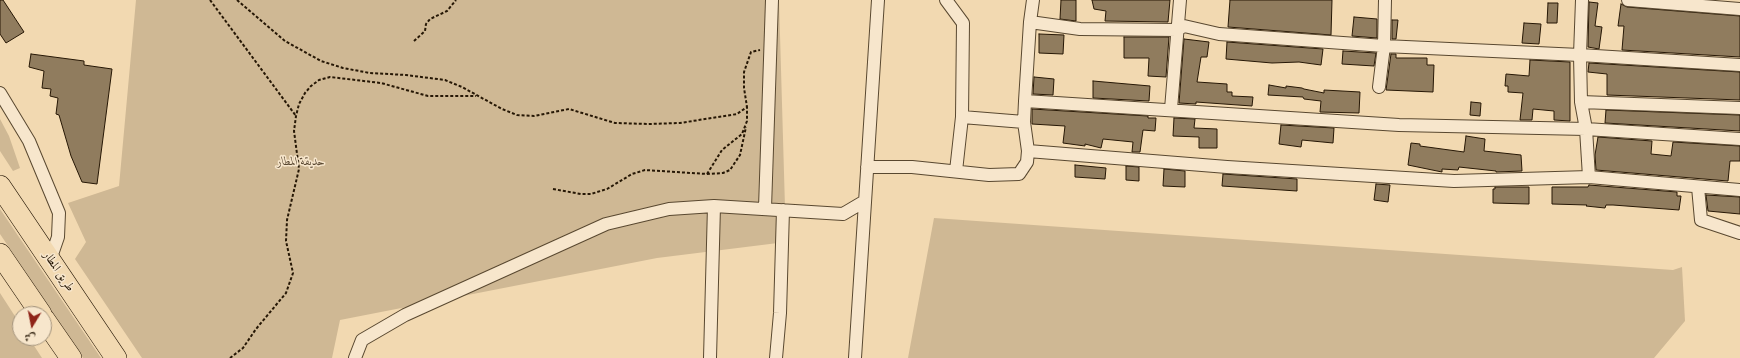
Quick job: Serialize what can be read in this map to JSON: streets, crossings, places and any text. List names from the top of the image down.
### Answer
{
  "streets": {
    "highway": ["طريق المطار"]
  },
  "parks": ["حديقة المطار"],
  "north": "bottom"
}
